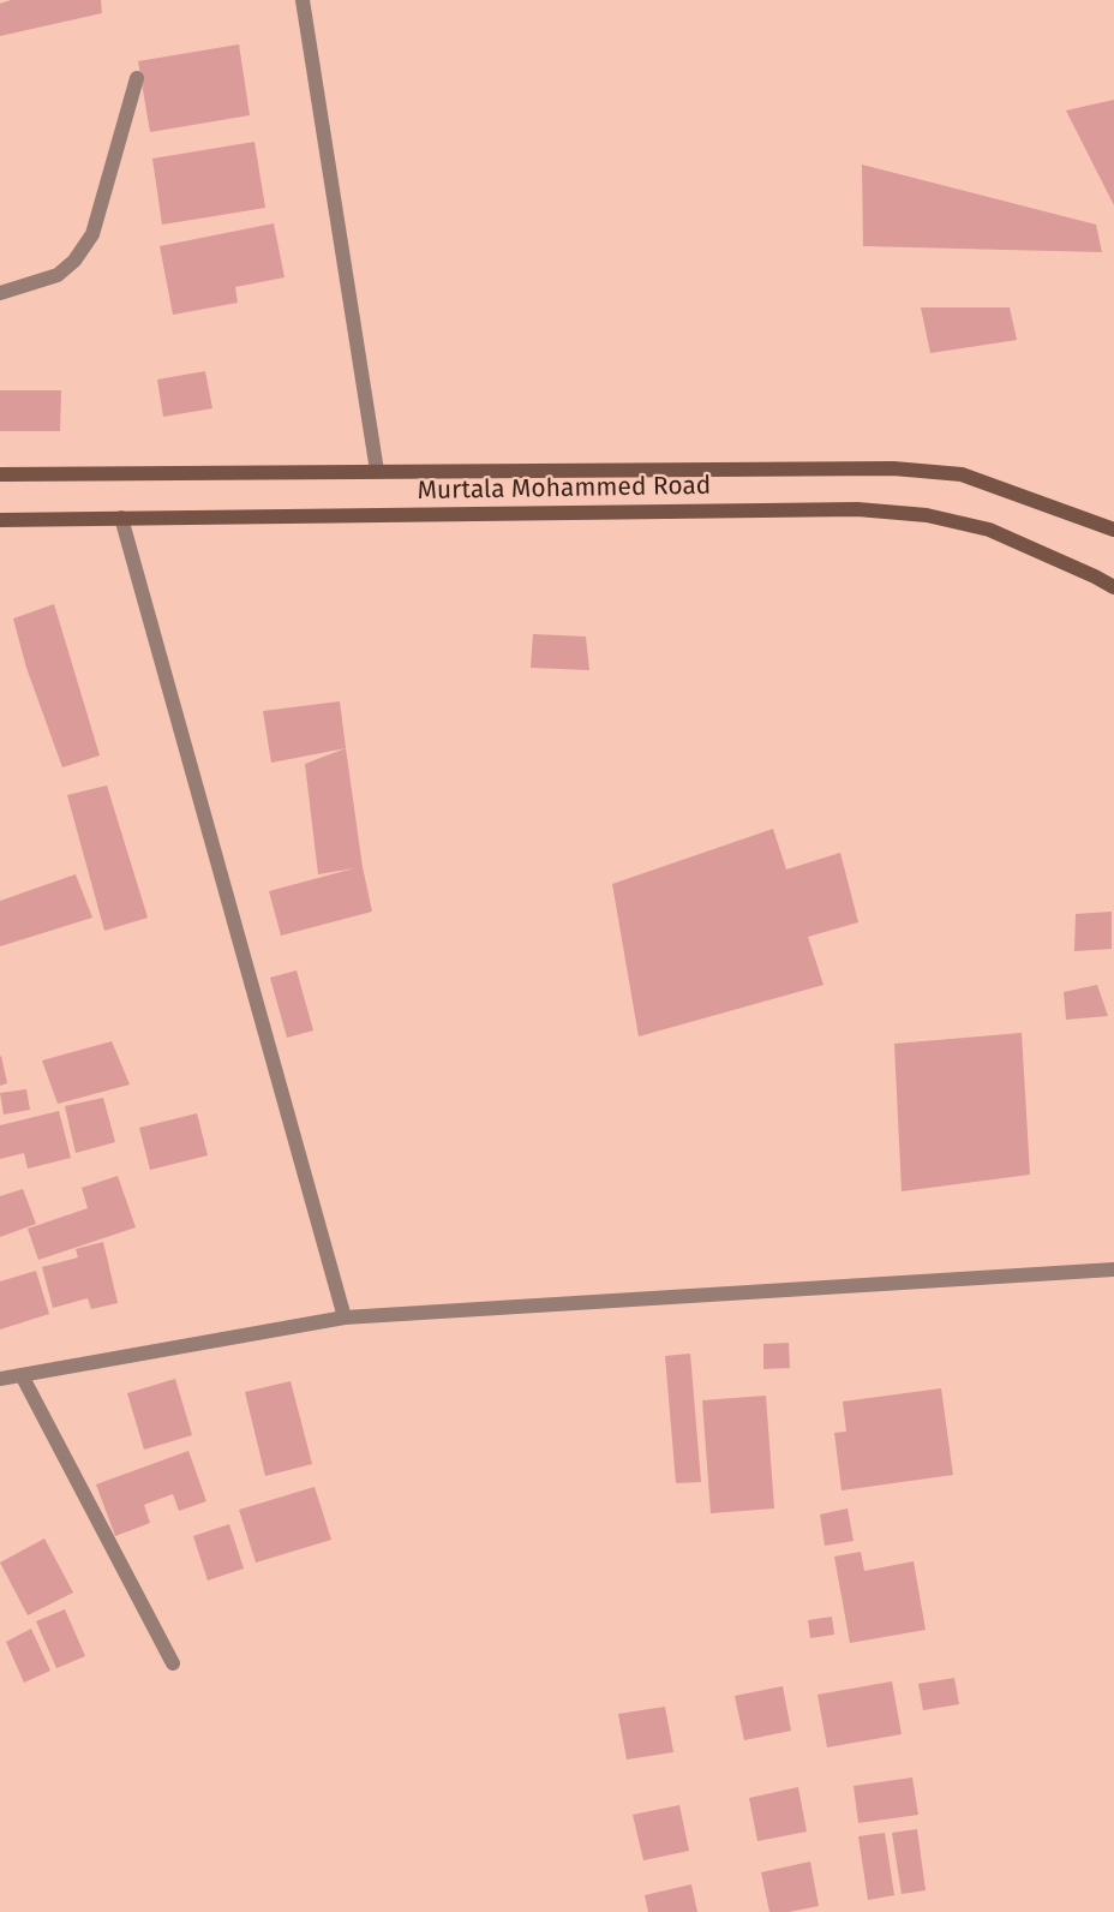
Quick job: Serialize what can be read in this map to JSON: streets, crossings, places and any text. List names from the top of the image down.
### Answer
{
  "streets": {
    "main road": ["Murtala Mohammed Road"]
  }
}
